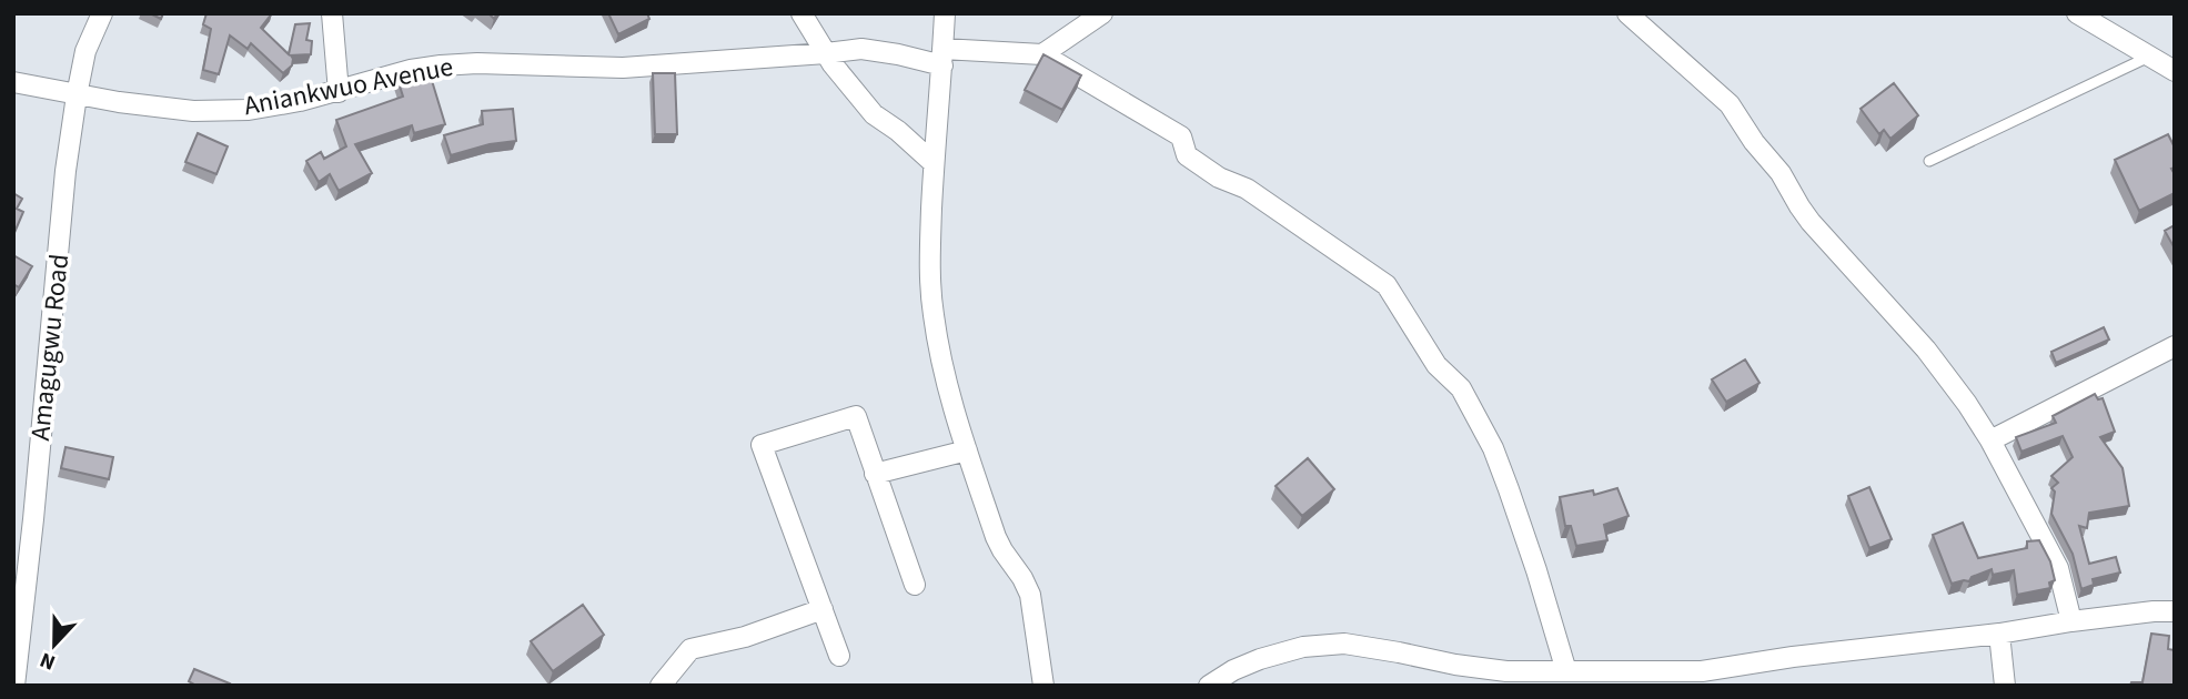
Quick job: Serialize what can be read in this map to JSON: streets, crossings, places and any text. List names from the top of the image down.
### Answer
{
  "streets": {
    "street": ["Aniankwuo Avenue", "Amagugwu Road"]
  },
  "crossings": [
    ["Aniankwuo Avenue", "Amagugwu Road"]
  ],
  "north": "bottom"
}
